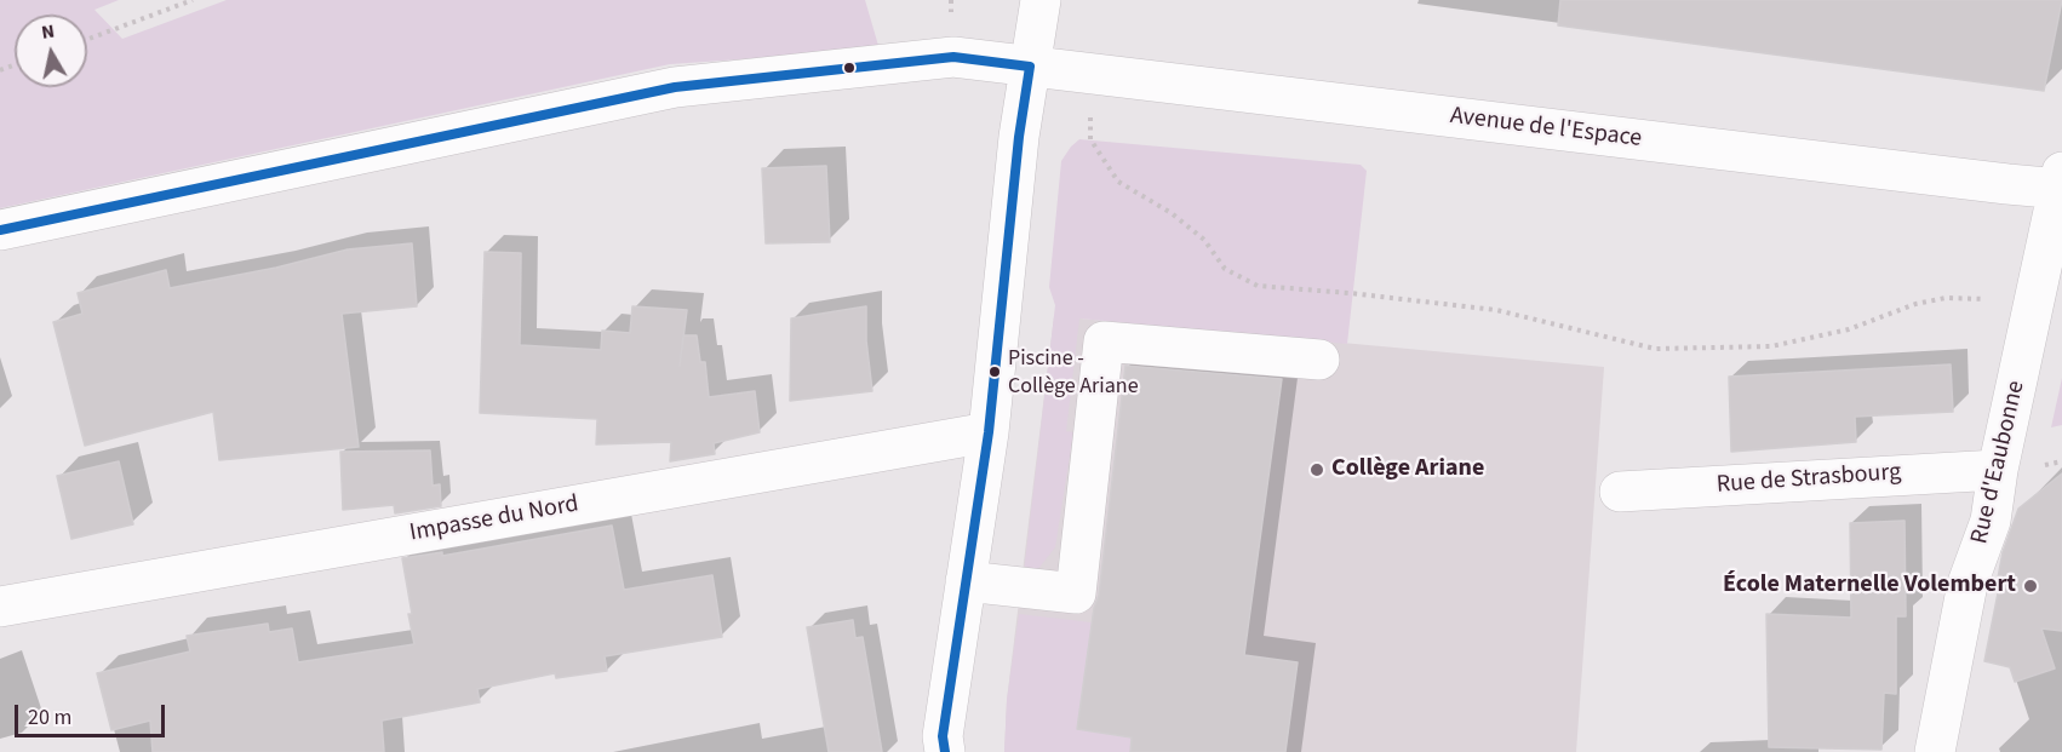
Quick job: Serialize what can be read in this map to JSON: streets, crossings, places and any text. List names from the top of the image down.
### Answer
{
  "streets": {
    "street": [
      "Avenue de l'Espace",
      "Rue d'Eaubonne",
      "Rue de Strasbourg",
      "Impasse du Nord"
    ]
  },
  "crossings": [
    ["Avenue de l'Espace", "Rue d'Eaubonne"],
    ["Rue d'Eaubonne", "Rue de Strasbourg"]
  ],
  "places": ["Piscine - Collège Ariane", "Collège Ariane", "École Maternelle Volembert"],
  "scale_bar": "20 m",
  "north": "top"
}
